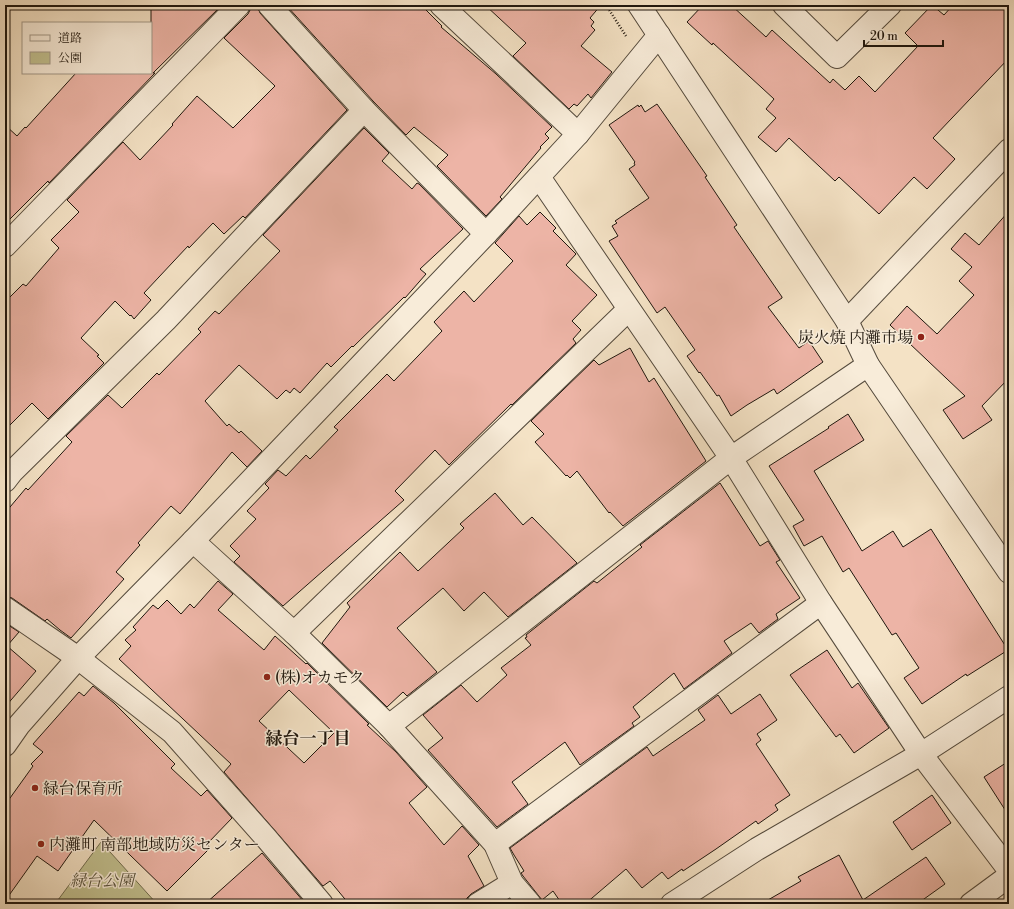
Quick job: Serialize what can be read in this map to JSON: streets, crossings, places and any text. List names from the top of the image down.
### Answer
{
  "districts": ["緑台一丁目"],
  "parks": ["緑台公園"],
  "places": [
    "炭火焼 内灘市場",
    "(株)オカモク",
    "緑台保育所",
    "内灘町 南部地域防災センター"
  ],
  "legend": ["道路", "公園"],
  "scale_bar": "20 m"
}
